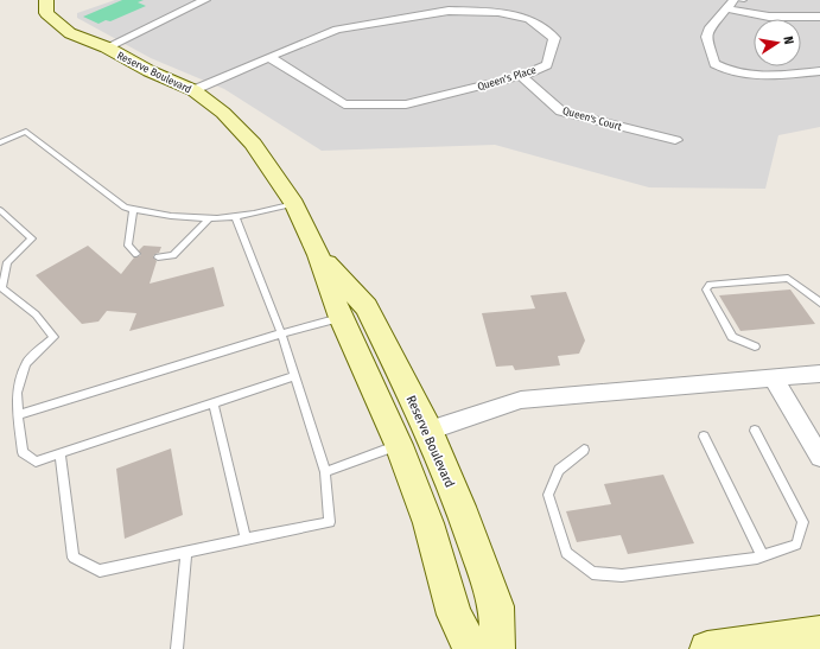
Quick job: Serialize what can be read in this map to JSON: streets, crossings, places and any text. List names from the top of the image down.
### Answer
{
  "streets": {
    "street": ["Reserve Boulevard", "Queen's Place", "Queen's Court"]
  },
  "crossings": [
    ["Reserve Boulevard", "Queen's Place"],
    ["Queen's Place", "Queen's Court"]
  ],
  "north": "right"
}
